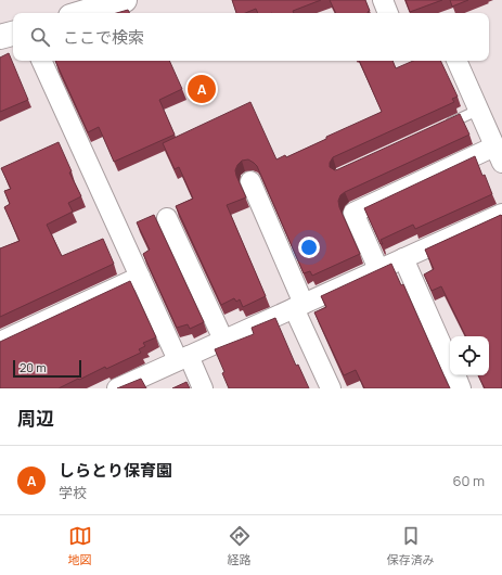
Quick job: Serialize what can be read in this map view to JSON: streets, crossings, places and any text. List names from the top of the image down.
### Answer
{
  "scale_bar": "20 m",
  "page": {
    "search": "ここで検索",
    "pins": "A",
    "scale": "20 m",
    "heading": "周辺",
    "list": [
      {
        "mark": "A",
        "name": "しらとり保育園",
        "note": "学校",
        "value": "60 m"
      }
    ],
    "nav": ["地図", "経路", "保存済み"]
  }
}
